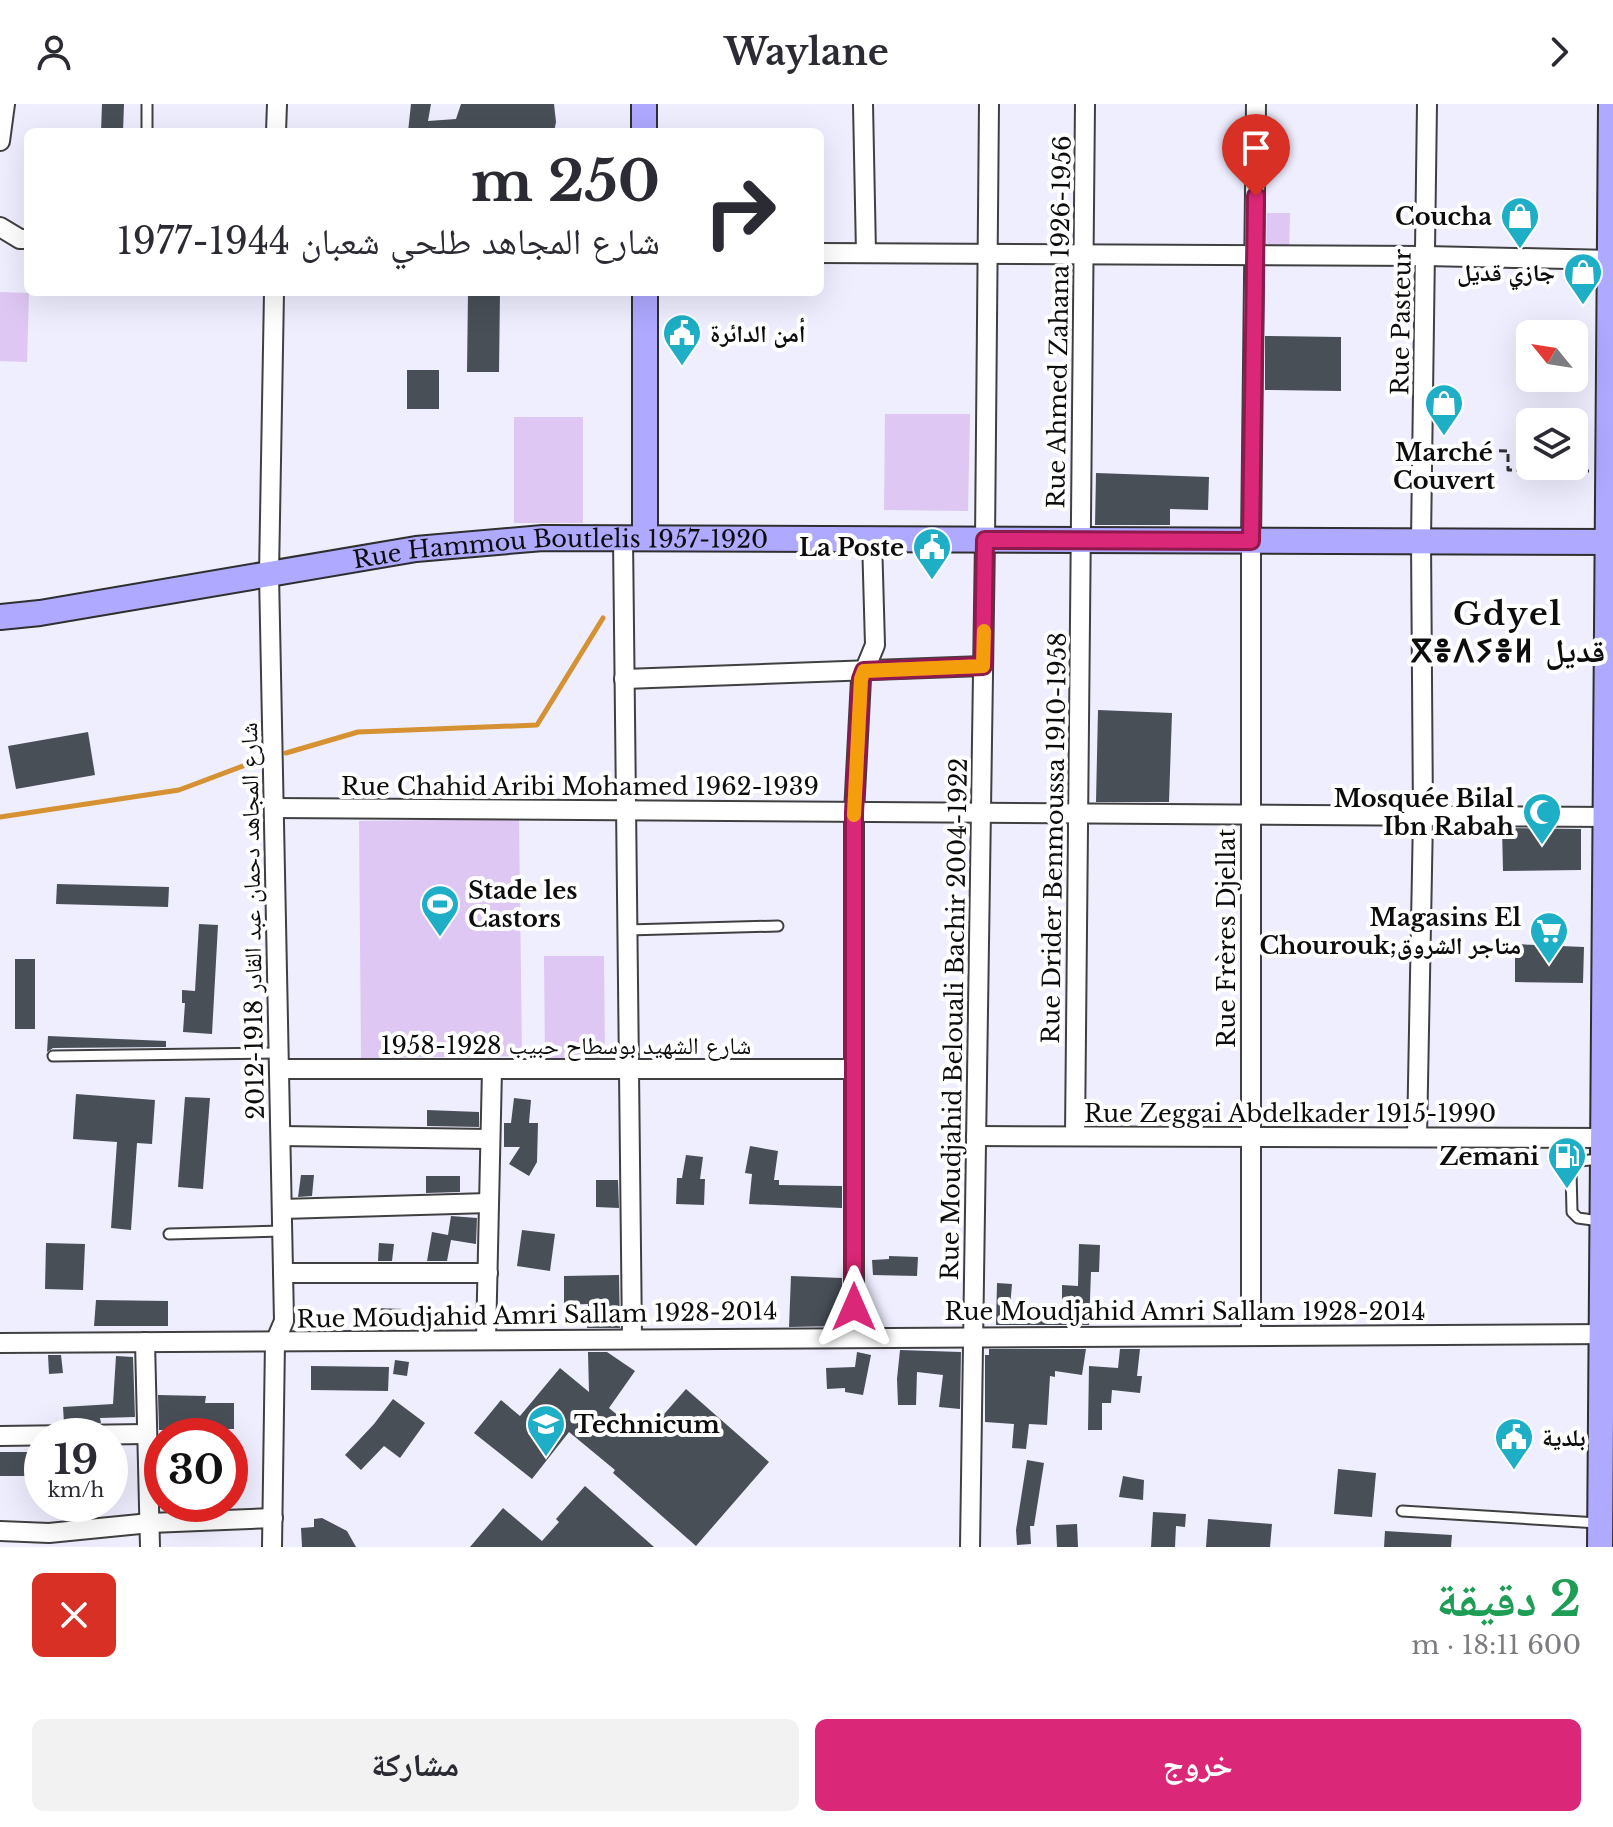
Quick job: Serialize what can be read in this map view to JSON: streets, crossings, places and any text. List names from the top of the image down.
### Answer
{
  "streets": {
    "main road": ["Rue Hammou Boutlelis 1957-1920"],
    "street": [
      "Rue Ahmed Zahana 1926-1956",
      "Rue Pasteur",
      "Rue Chahid Aribi Mohamed 1962-1939",
      "Rue Drider Benmoussa 1910-1958",
      "شارع المجاهد دحمان عبد القادر 1918-2012",
      "Rue Frères Djellat",
      "Rue Moudjahid Belouali Bachir 2004-1922",
      "شارع الشهيد بوسطاح حبيب 1928-1958",
      "Rue Zeggai Abdelkader 1915-1990",
      "Rue Moudjahid Amri Sallam 1928-2014"
    ]
  },
  "crossings": [
    ["Rue Ahmed Zahana 1926-1956", "Rue Hammou Boutlelis 1957-1920"],
    ["Rue Ahmed Zahana 1926-1956", "Rue Drider Benmoussa 1910-1958"],
    ["Rue Pasteur", "Rue Hammou Boutlelis 1957-1920"],
    ["Rue Pasteur", "Rue Chahid Aribi Mohamed 1962-1939"],
    ["Rue Pasteur", "Rue Zeggai Abdelkader 1915-1990"],
    ["Rue Hammou Boutlelis 1957-1920", "Rue Drider Benmoussa 1910-1958"],
    ["Rue Hammou Boutlelis 1957-1920", "شارع المجاهد دحمان عبد القادر 1918-2012"],
    ["Rue Hammou Boutlelis 1957-1920", "Rue Frères Djellat"],
    ["Rue Hammou Boutlelis 1957-1920", "Rue Moudjahid Belouali Bachir 2004-1922"],
    ["Rue Chahid Aribi Mohamed 1962-1939", "Rue Drider Benmoussa 1910-1958"],
    ["Rue Chahid Aribi Mohamed 1962-1939", "شارع المجاهد دحمان عبد القادر 1918-2012"],
    ["Rue Chahid Aribi Mohamed 1962-1939", "Rue Frères Djellat"],
    ["Rue Chahid Aribi Mohamed 1962-1939", "Rue Moudjahid Belouali Bachir 2004-1922"],
    ["Rue Drider Benmoussa 1910-1958", "Rue Zeggai Abdelkader 1915-1990"],
    ["شارع المجاهد دحمان عبد القادر 1918-2012", "شارع الشهيد بوسطاح حبيب 1928-1958"],
    ["شارع المجاهد دحمان عبد القادر 1918-2012", "Rue Moudjahid Amri Sallam 1928-2014"],
    ["Rue Frères Djellat", "Rue Zeggai Abdelkader 1915-1990"],
    ["Rue Frères Djellat", "Rue Moudjahid Amri Sallam 1928-2014"],
    ["Rue Moudjahid Belouali Bachir 2004-1922", "Rue Zeggai Abdelkader 1915-1990"],
    ["Rue Moudjahid Belouali Bachir 2004-1922", "Rue Moudjahid Amri Sallam 1928-2014"]
  ],
  "districts": ["Gdyel ⴳⴻⴷⵢⴻⵍ قديل"],
  "places": {
    "shop": ["Coucha", "جازي قديل", "Marché Couvert"],
    "public building": ["أمن الدائرة", "La Poste", "بلدية"],
    "mosque": ["Mosquée Bilal Ibn Rabah"],
    "sports": ["Stade les Castors"],
    "supermarket": ["Magasins El Chourouk;متاجر الشروق"],
    "fuel station": ["Zemani"],
    "school or university": ["Technicum"]
  },
  "north": "top left",
  "page": {
    "header": "Waylane",
    "turn": ["250 m", "شارع المجاهد طلحي شعبان 1944-1977"],
    "speed": "19 km/h",
    "limit": "30",
    "heading": ["2 دقيقة", "600 m · 18:11"],
    "buttons": ["خروج", "مشاركة"]
  }
}
